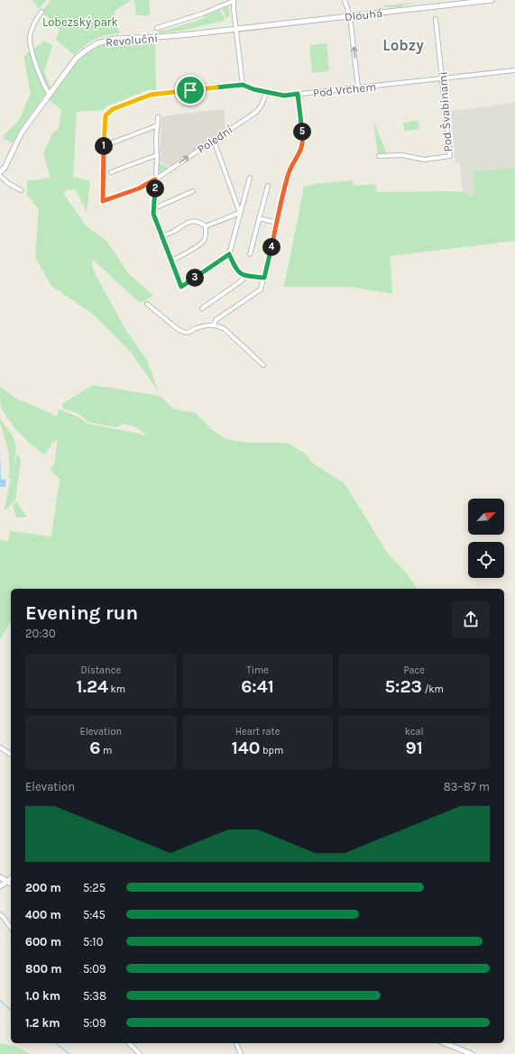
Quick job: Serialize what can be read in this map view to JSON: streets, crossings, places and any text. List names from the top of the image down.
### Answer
{
  "streets": {
    "street": [
      "Dlouhá",
      "Revoluční",
      "Pod Vrchem",
      "Pod Švabinami",
      "Polední"
    ]
  },
  "crossings": [
    ["Dlouhá", "Revoluční"],
    ["Pod Vrchem", "Pod Švabinami"],
    ["Pod Vrchem", "Polední"]
  ],
  "districts": ["Lobzy"],
  "parks": ["Lobezský park"],
  "north": "top right",
  "page": {
    "pins": [
      "5",
      "1",
      "2",
      "4",
      "3"
    ],
    "heading": ["Evening run", "20:30"],
    "stats": [
      ["Distance", "1.24 km"],
      ["Time", "6:41"],
      ["Pace", "5:23 /km"],
      ["Elevation", "6 m"],
      ["Heart rate", "140 bpm"],
      ["kcal", "91"]
    ],
    "chart": ["Elevation", "83–87 m"],
    "list": [
      {
        "name": "200 m",
        "note": "5:25"
      },
      {
        "name": "400 m",
        "note": "5:45"
      },
      {
        "name": "600 m",
        "note": "5:10"
      },
      {
        "name": "800 m",
        "note": "5:09"
      },
      {
        "name": "1.0 km",
        "note": "5:38"
      },
      {
        "name": "1.2 km",
        "note": "5:09"
      }
    ]
  }
}
